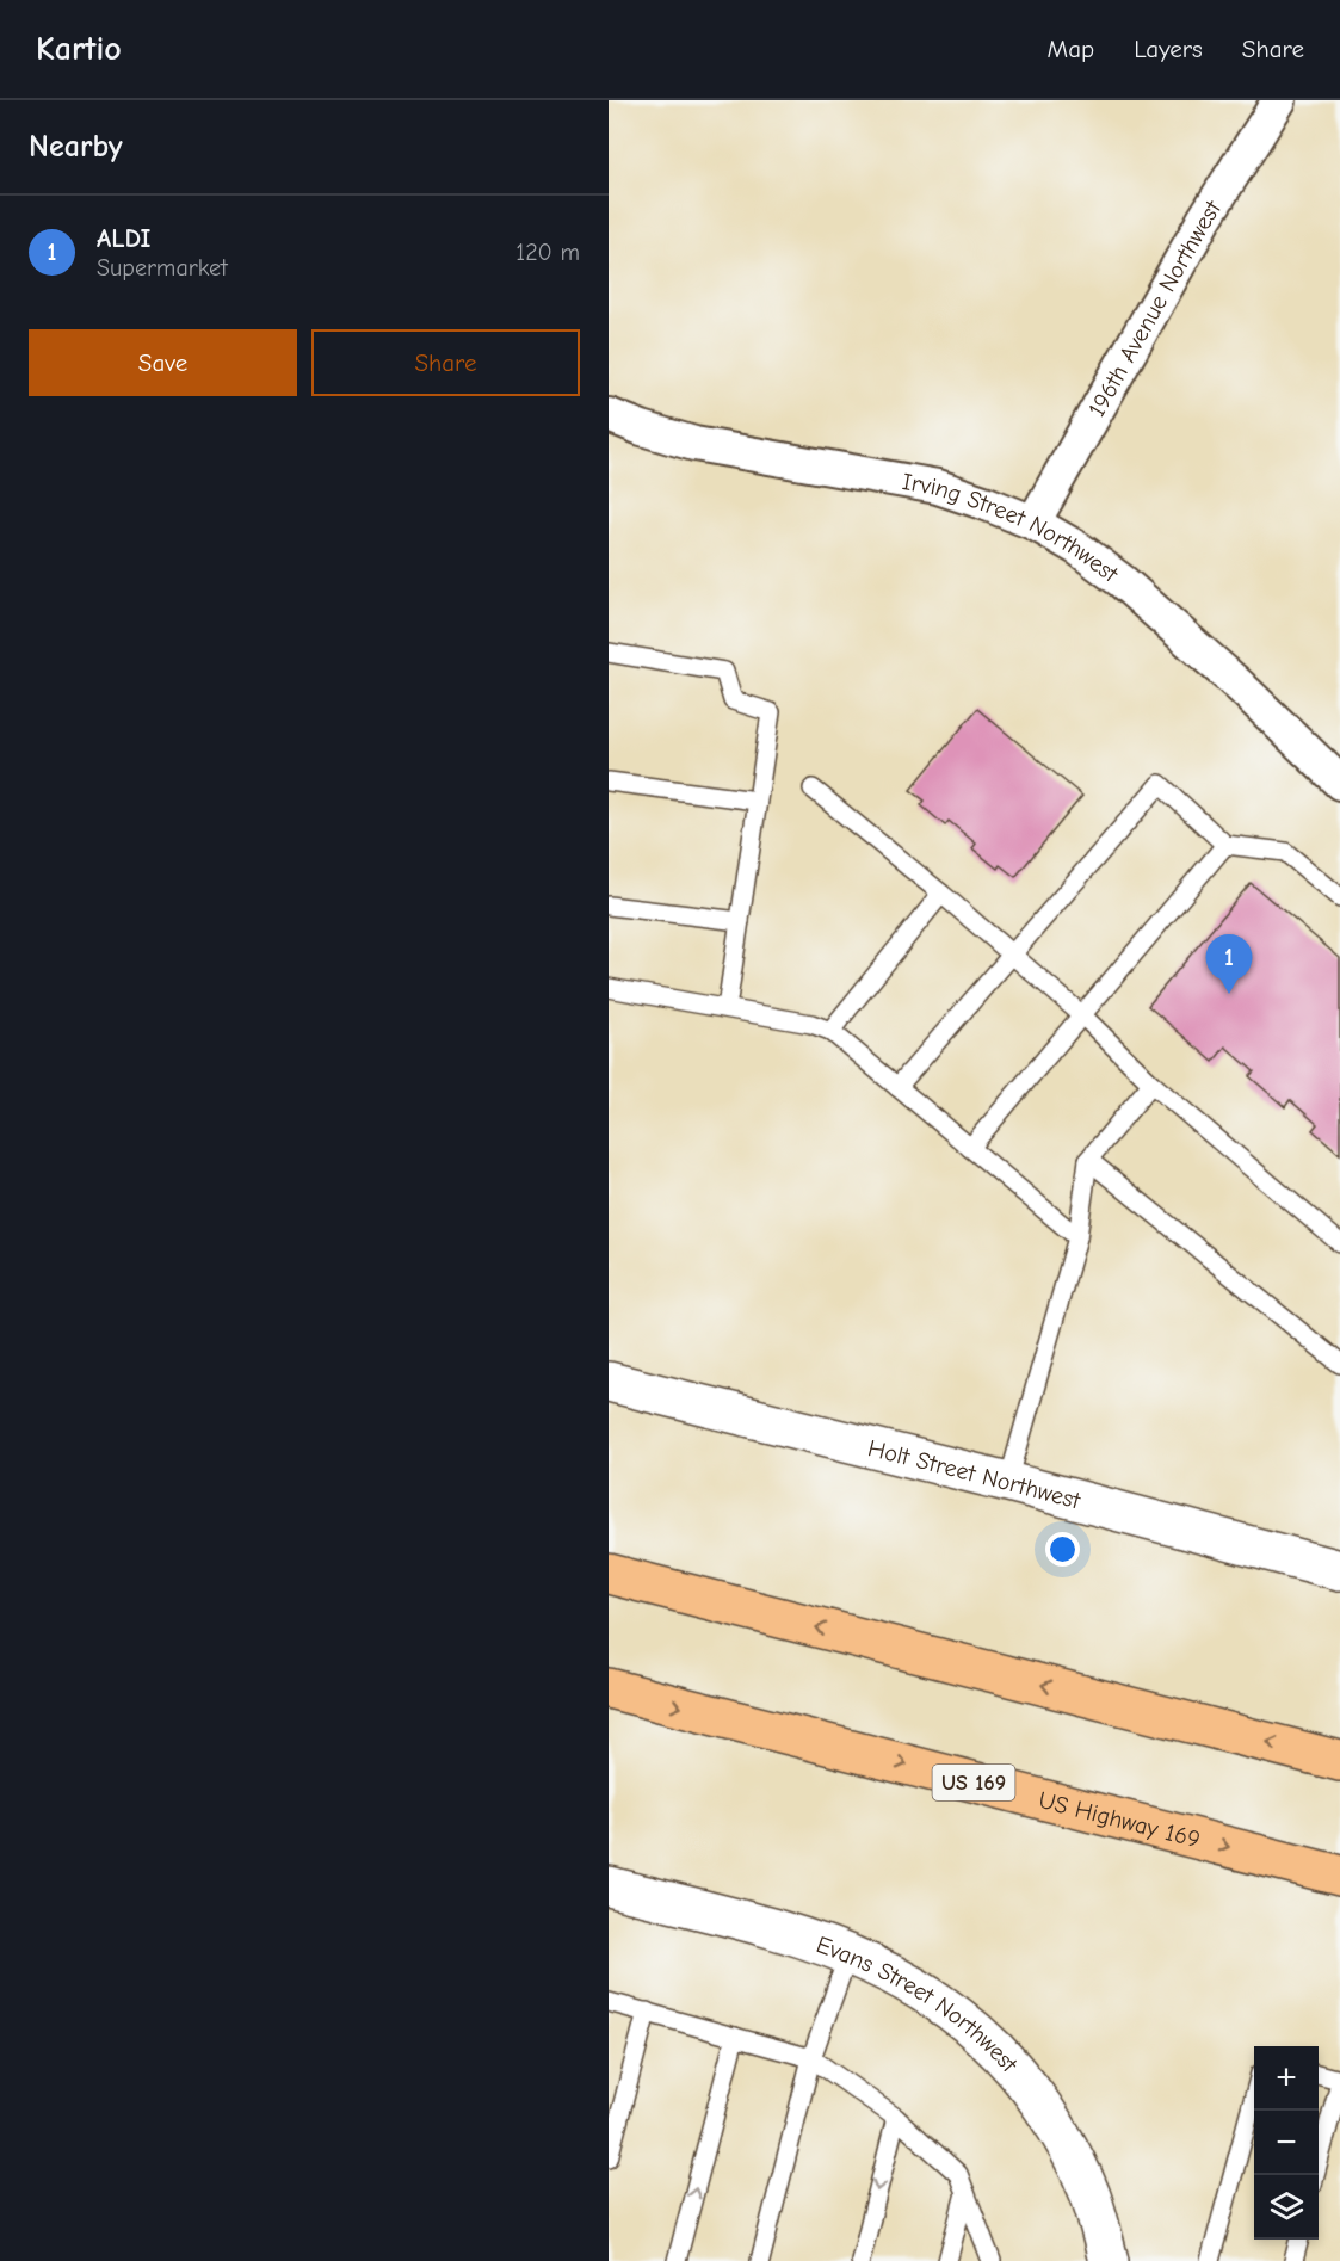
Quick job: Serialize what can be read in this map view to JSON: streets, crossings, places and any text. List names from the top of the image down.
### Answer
{
  "streets": {
    "highway": ["US 169", "US Highway 169"],
    "street": [
      "196th Avenue Northwest",
      "Irving Street Northwest",
      "Holt Street Northwest",
      "Evans Street Northwest"
    ]
  },
  "crossings": [
    ["196th Avenue Northwest", "Irving Street Northwest"]
  ],
  "page": {
    "header": "Kartio",
    "nav": ["Map", "Layers", "Share"],
    "heading": "Nearby",
    "list": [
      {
        "mark": "1",
        "name": "ALDI",
        "note": "Supermarket",
        "value": "120 m"
      }
    ],
    "buttons": ["Save", "Share"],
    "pins": "1",
    "map_buttons": ["+", "−"]
  }
}
